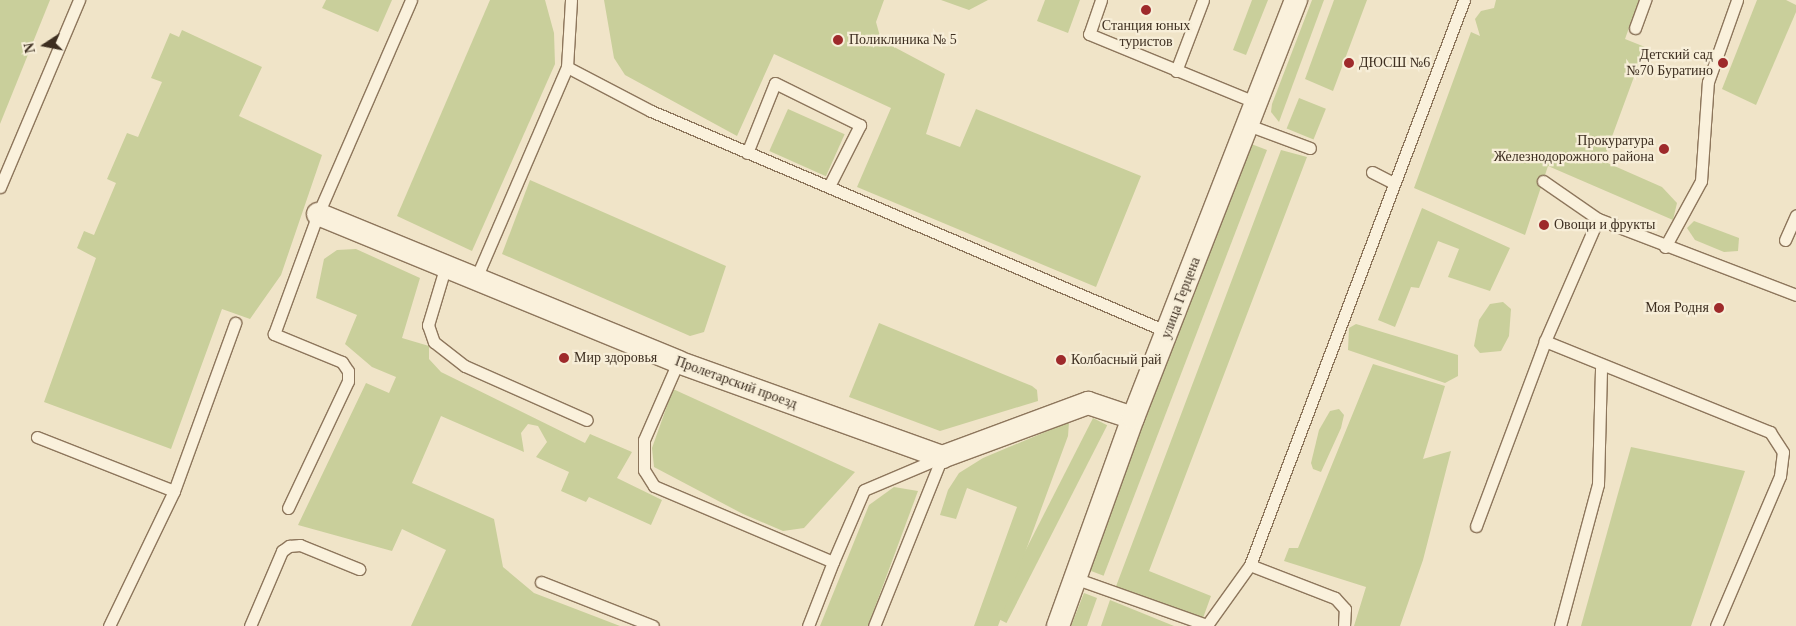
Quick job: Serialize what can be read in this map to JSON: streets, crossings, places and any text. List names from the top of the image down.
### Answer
{
  "streets": {
    "street": ["улица Герцена", "Пролетарский проезд"]
  },
  "places": [
    "Станция юных туристов",
    "Поликлиника № 5",
    "ДЮСШ №6",
    "Детский сад №70 Буратино",
    "Прокуратура Железнодорожного района",
    "Овощи и фрукты",
    "Моя Родня",
    "Мир здоровья",
    "Колбасный рай"
  ],
  "north": "left"
}
